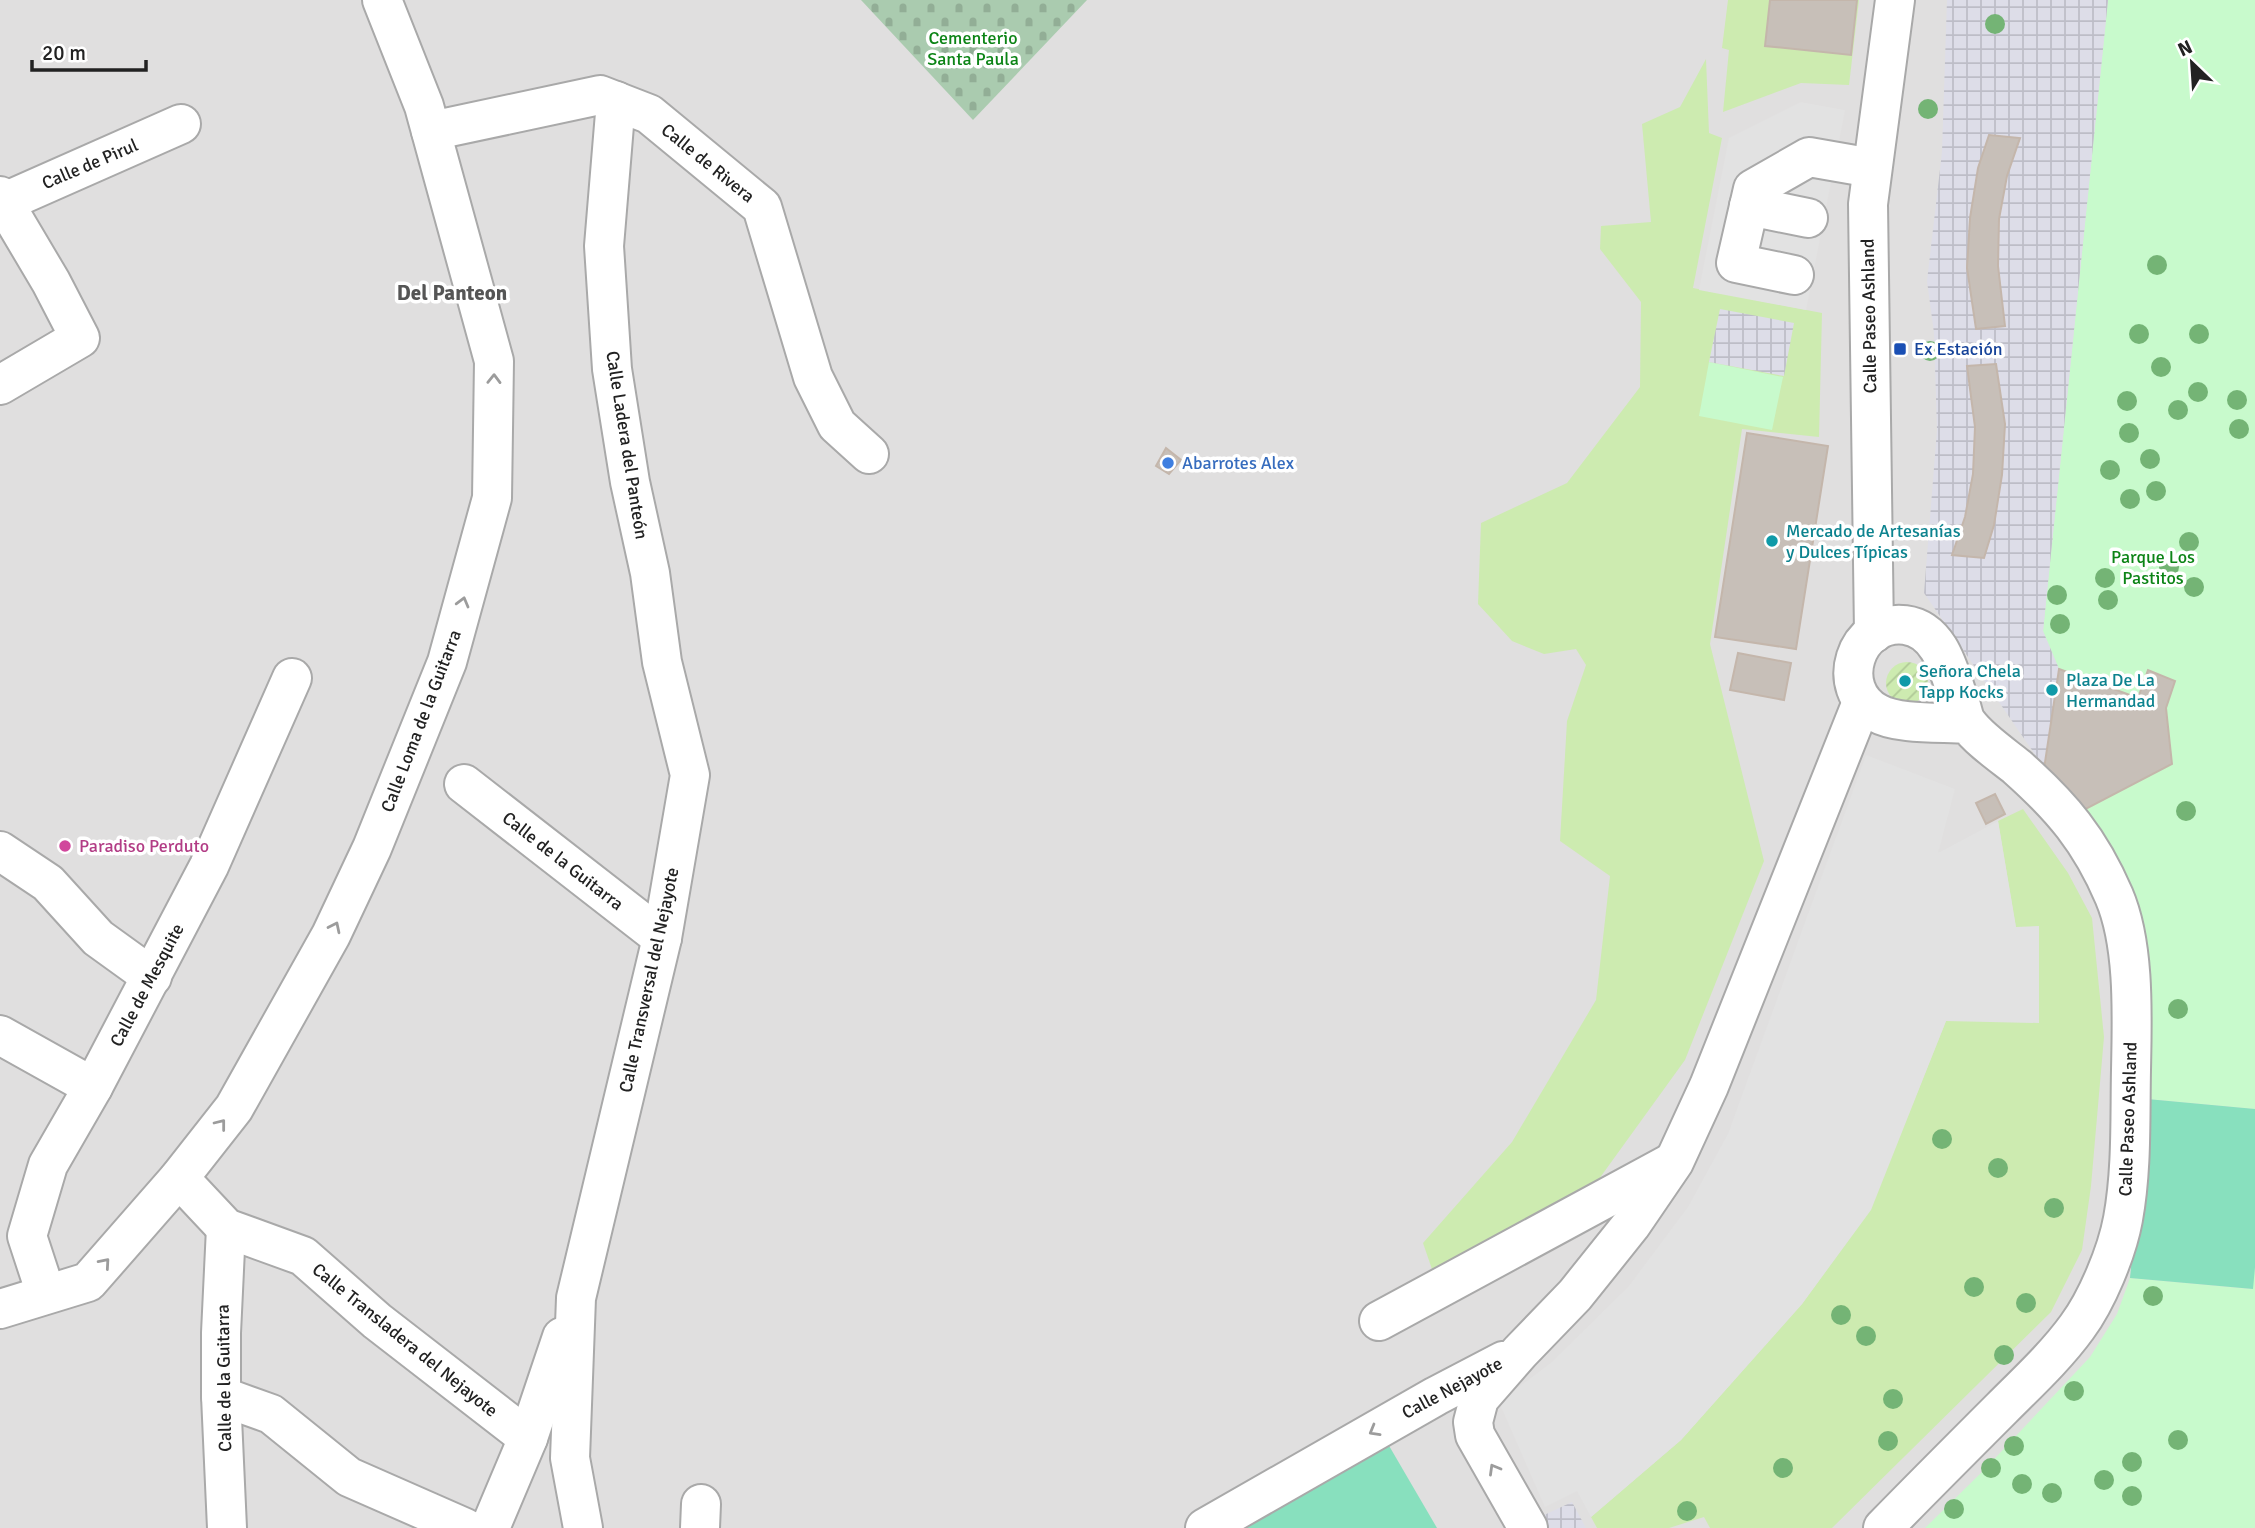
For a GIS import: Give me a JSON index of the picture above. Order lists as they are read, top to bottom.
{
  "streets": {
    "street": [
      "Calle de Rivera",
      "Calle de Pirul",
      "Calle Paseo Ashland",
      "Calle Ladera del Panteón",
      "Calle Loma de la Guitarra",
      "Calle de la Guitarra",
      "Calle Transversal del Nejayote",
      "Calle de Mesquite",
      "Calle Transladera del Nejayote",
      "Calle Nejayote"
    ]
  },
  "crossings": [
    ["Calle de Rivera", "Calle Ladera del Panteón"],
    ["Calle de Rivera", "Calle Loma de la Guitarra"],
    ["Calle Ladera del Panteón", "Calle Transversal del Nejayote"],
    ["Calle Loma de la Guitarra", "Calle de Mesquite"],
    ["Calle Loma de la Guitarra", "Calle Transladera del Nejayote"],
    ["Calle de la Guitarra", "Calle Transversal del Nejayote"],
    ["Calle de la Guitarra", "Calle Transladera del Nejayote"],
    ["Calle Transversal del Nejayote", "Calle Transladera del Nejayote"]
  ],
  "one_way": ["Calle Loma de la Guitarra"],
  "districts": ["Del Panteon"],
  "parks": ["Cementerio Santa Paula", "Parque Los Pastitos"],
  "places": {
    "transit": ["Ex Estación"],
    "other": [
      "Abarrotes Alex",
      "Mercado de Artesanías y Dulces Típicas",
      "Señora Chela Tapp Kocks",
      "Plaza De La Hermandad",
      "Paradiso Perduto"
    ]
  },
  "scale_bar": "20 m",
  "north": "top left"
}
